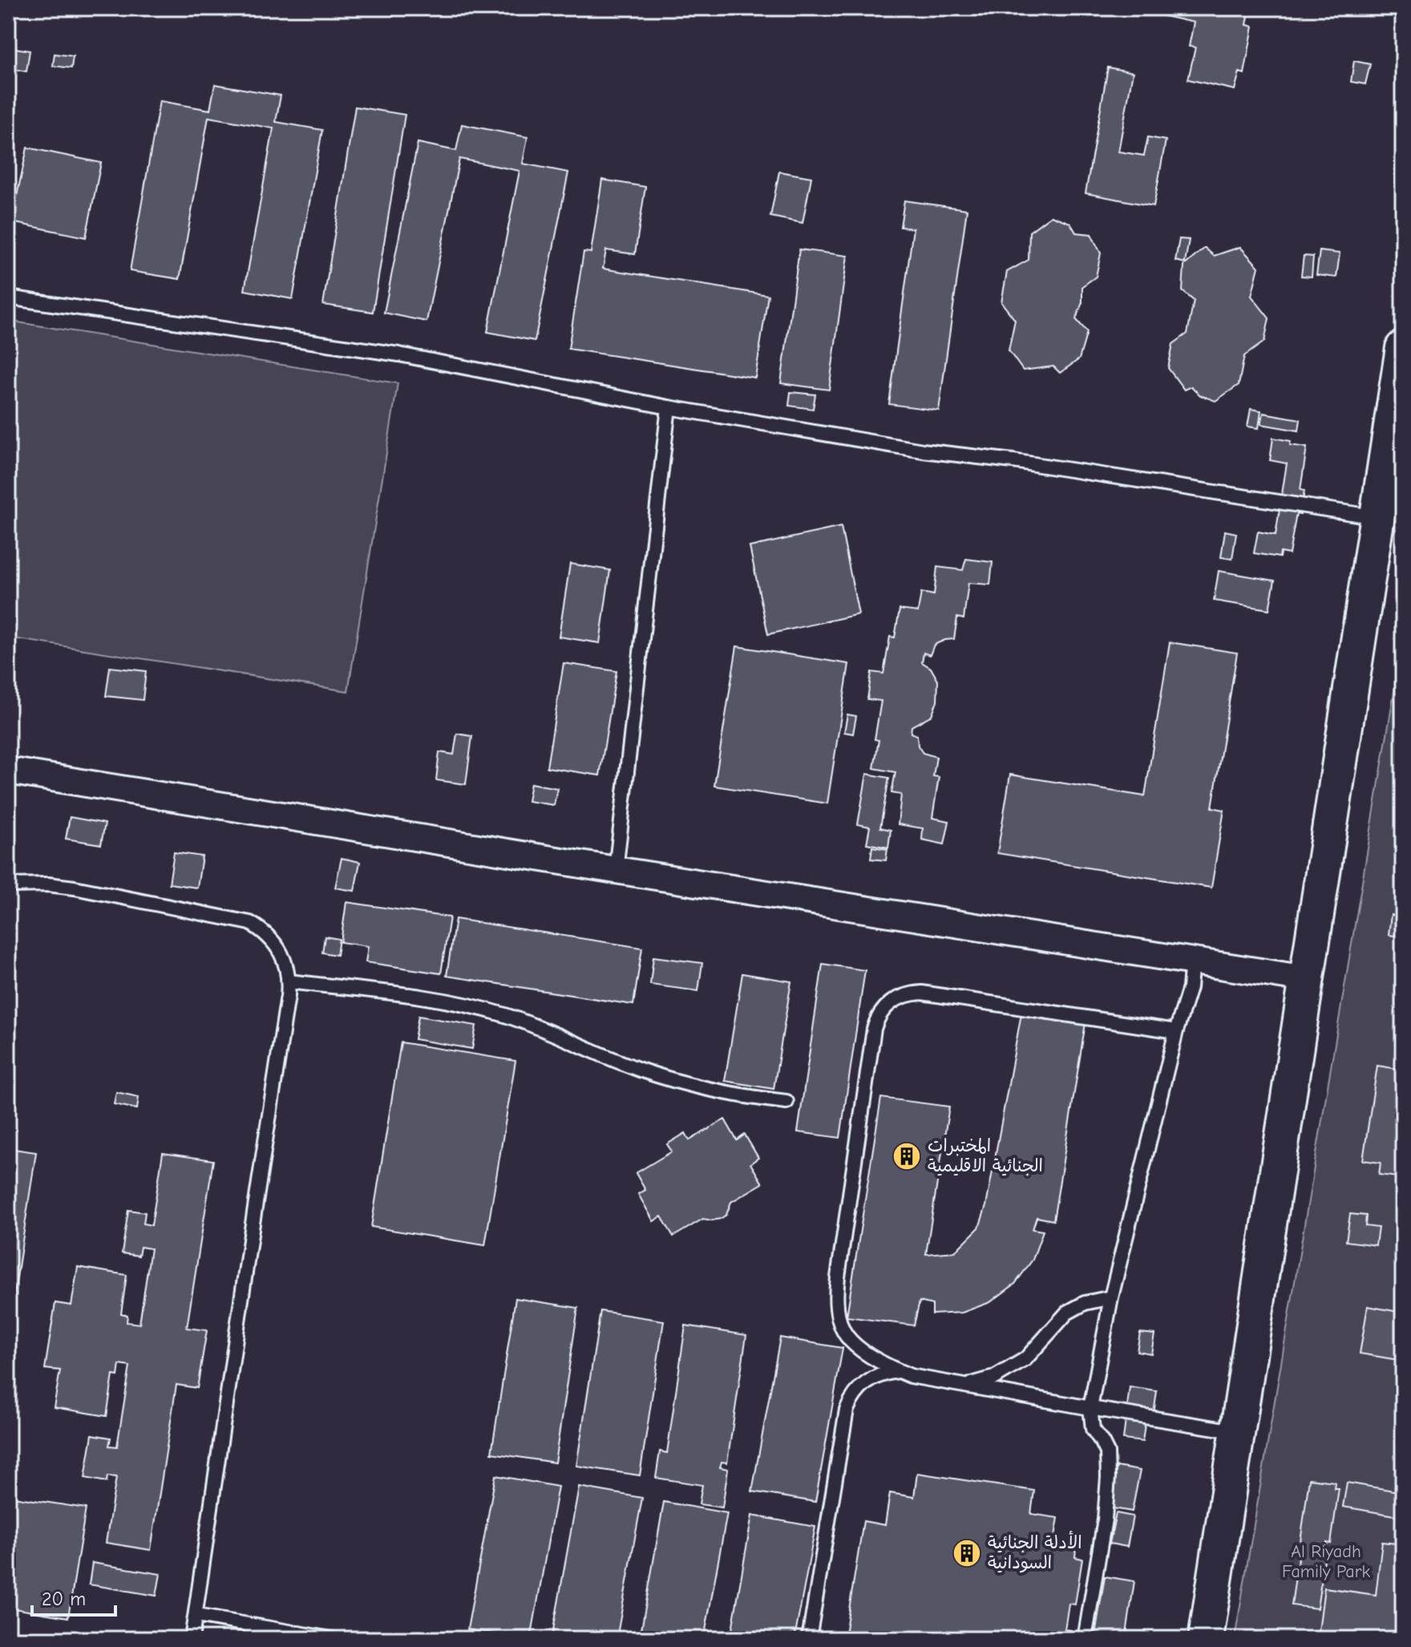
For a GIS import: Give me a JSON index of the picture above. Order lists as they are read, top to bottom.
{
  "parks": ["Al Riyadh Family Park"],
  "places": {
    "building": ["المختبرات الجنائية الاقليمية", "الأدلة الجنائية السودانية"]
  },
  "scale_bar": "20 m"
}
